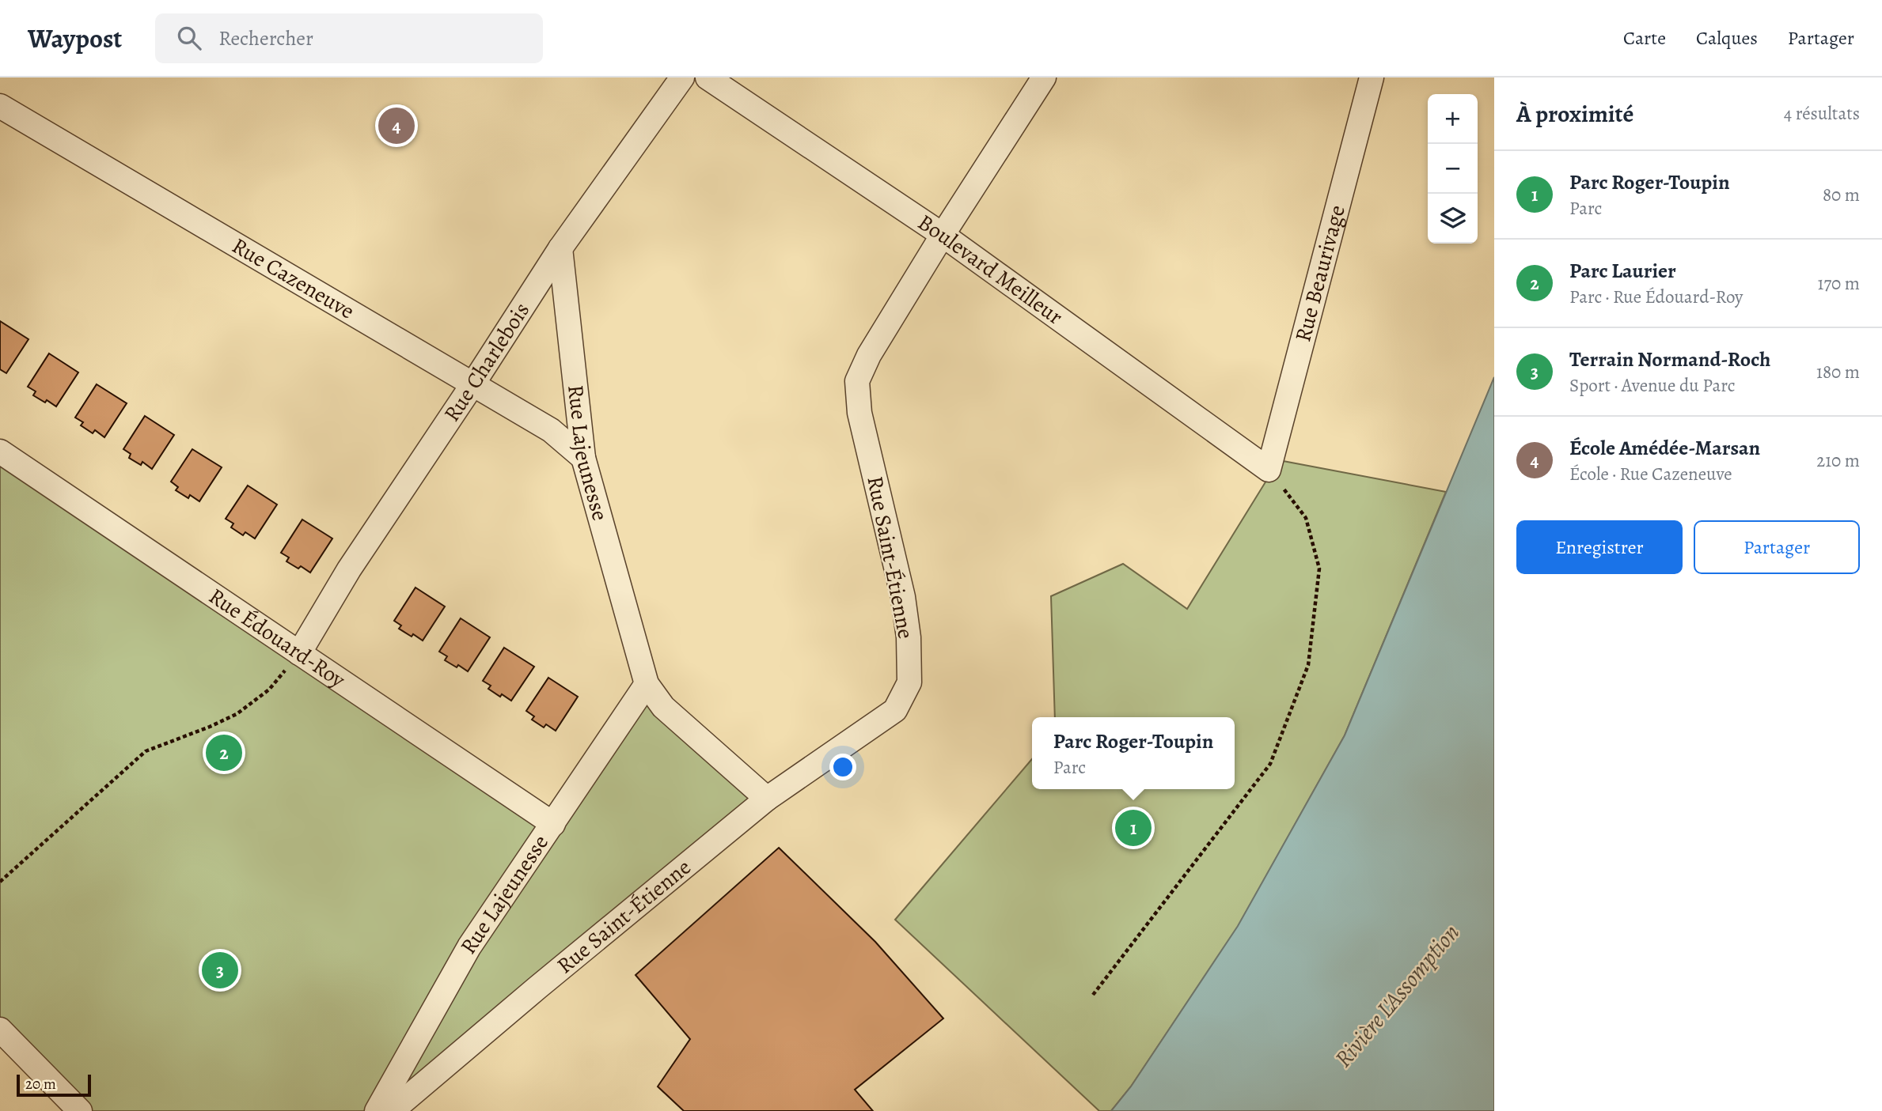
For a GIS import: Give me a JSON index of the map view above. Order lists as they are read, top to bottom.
{
  "streets": {
    "street": [
      "Boulevard Meilleur",
      "Rue Beaurivage",
      "Rue Cazeneuve",
      "Rue Charlebois",
      "Rue Lajeunesse",
      "Rue Saint-Étienne",
      "Rue Édouard-Roy"
    ]
  },
  "crossings": [
    ["Boulevard Meilleur", "Rue Beaurivage"],
    ["Boulevard Meilleur", "Rue Saint-Étienne"],
    ["Rue Cazeneuve", "Rue Charlebois"],
    ["Rue Cazeneuve", "Rue Lajeunesse"],
    ["Rue Charlebois", "Rue Lajeunesse"],
    ["Rue Charlebois", "Rue Édouard-Roy"],
    ["Rue Lajeunesse", "Rue Saint-Étienne"],
    ["Rue Lajeunesse", "Rue Édouard-Roy"]
  ],
  "water": ["Rivière L'Assomption"],
  "scale_bar": "20 m",
  "page": {
    "header": "Waypost",
    "search": "Rechercher",
    "nav": ["Carte", "Calques", "Partager"],
    "heading": ["À proximité", "4 résultats"],
    "map_buttons": ["+", "−"],
    "pins": [
      "4",
      "2",
      "1",
      "3"
    ],
    "list": [
      {
        "mark": "1",
        "name": "Parc Roger-Toupin",
        "note": "Parc",
        "value": "80 m"
      },
      {
        "mark": "2",
        "name": "Parc Laurier",
        "note": "Parc · Rue Édouard-Roy",
        "value": "170 m"
      },
      {
        "mark": "3",
        "name": "Terrain Normand-Roch",
        "note": "Sport · Avenue du Parc",
        "value": "180 m"
      },
      {
        "mark": "4",
        "name": "École Amédée-Marsan",
        "note": "École · Rue Cazeneuve",
        "value": "210 m"
      }
    ],
    "buttons": ["Enregistrer", "Partager"],
    "popup": ["Parc Roger-Toupin", "Parc"],
    "scale": "20 m"
  }
}
